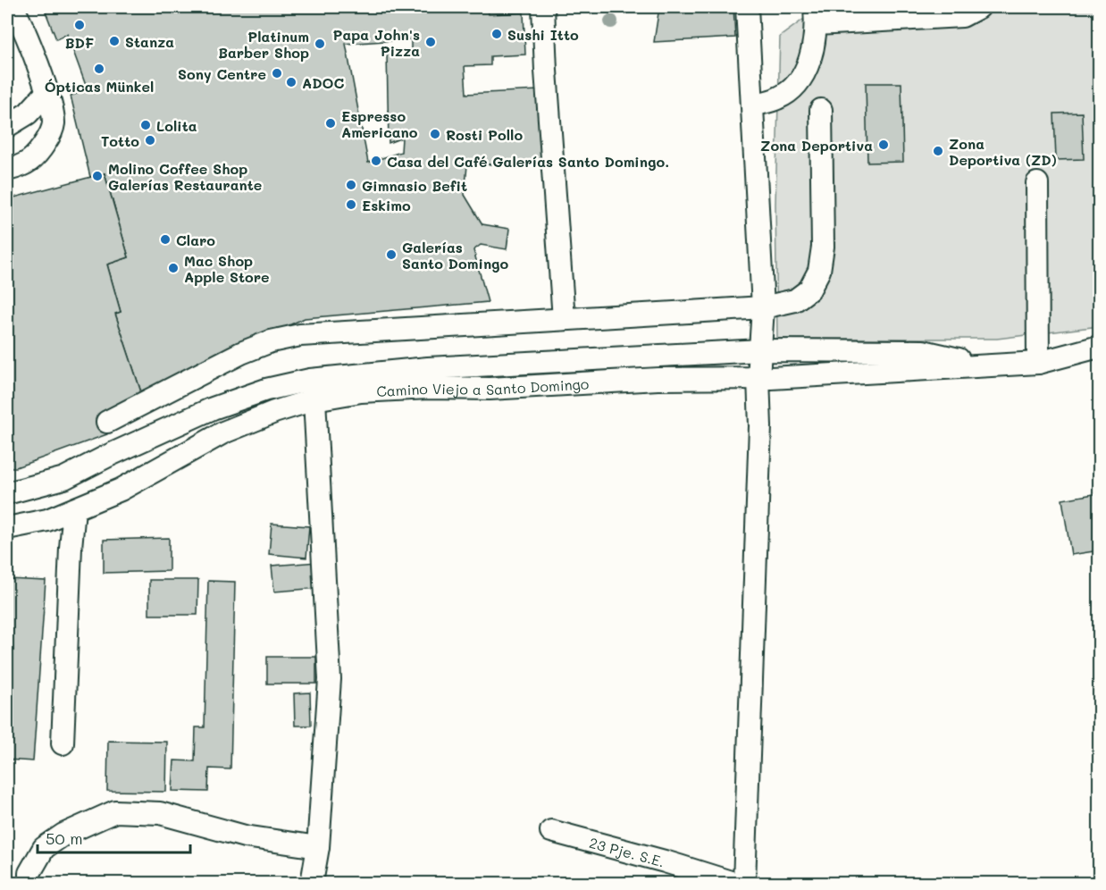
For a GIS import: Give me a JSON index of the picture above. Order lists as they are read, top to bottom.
{
  "streets": {
    "street": ["Camino Viejo a Santo Domingo", "23 Pje. S.E."]
  },
  "places": [
    "BDF",
    "Sushi Itto",
    "Stanza",
    "Papa John's Pizza",
    "Platinum Barber Shop",
    "Ópticas Münkel",
    "Sony Centre",
    "ADOC",
    "Espresso Americano",
    "Lolita",
    "Rosti Pollo",
    "Totto",
    "Zona Deportiva",
    "Zona Deportiva (ZD)",
    "Casa del Café Galerías Santo Domingo.",
    "Molino Coffee Shop Galerías Restaurante",
    "Gimnasio Befit",
    "Eskimo",
    "Claro",
    "Galerías Santo Domingo",
    "Mac Shop Apple Store"
  ],
  "scale_bar": "50 m"
}
